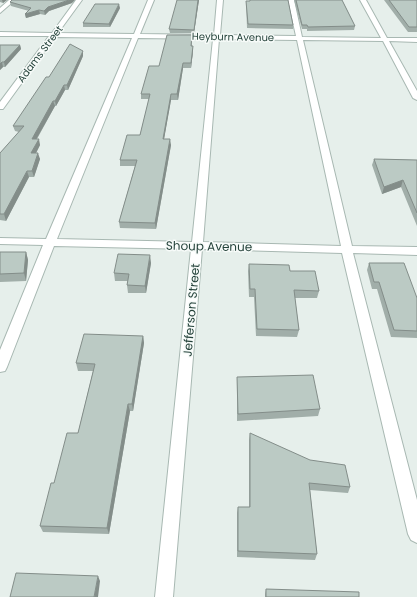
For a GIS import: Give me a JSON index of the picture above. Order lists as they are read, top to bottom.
{
  "streets": {
    "street": [
      "Heyburn Avenue",
      "Adams Street",
      "Shoup Avenue",
      "Jefferson Street"
    ]
  },
  "crossings": [
    ["Heyburn Avenue", "Adams Street"],
    ["Heyburn Avenue", "Jefferson Street"],
    ["Shoup Avenue", "Jefferson Street"]
  ]
}
